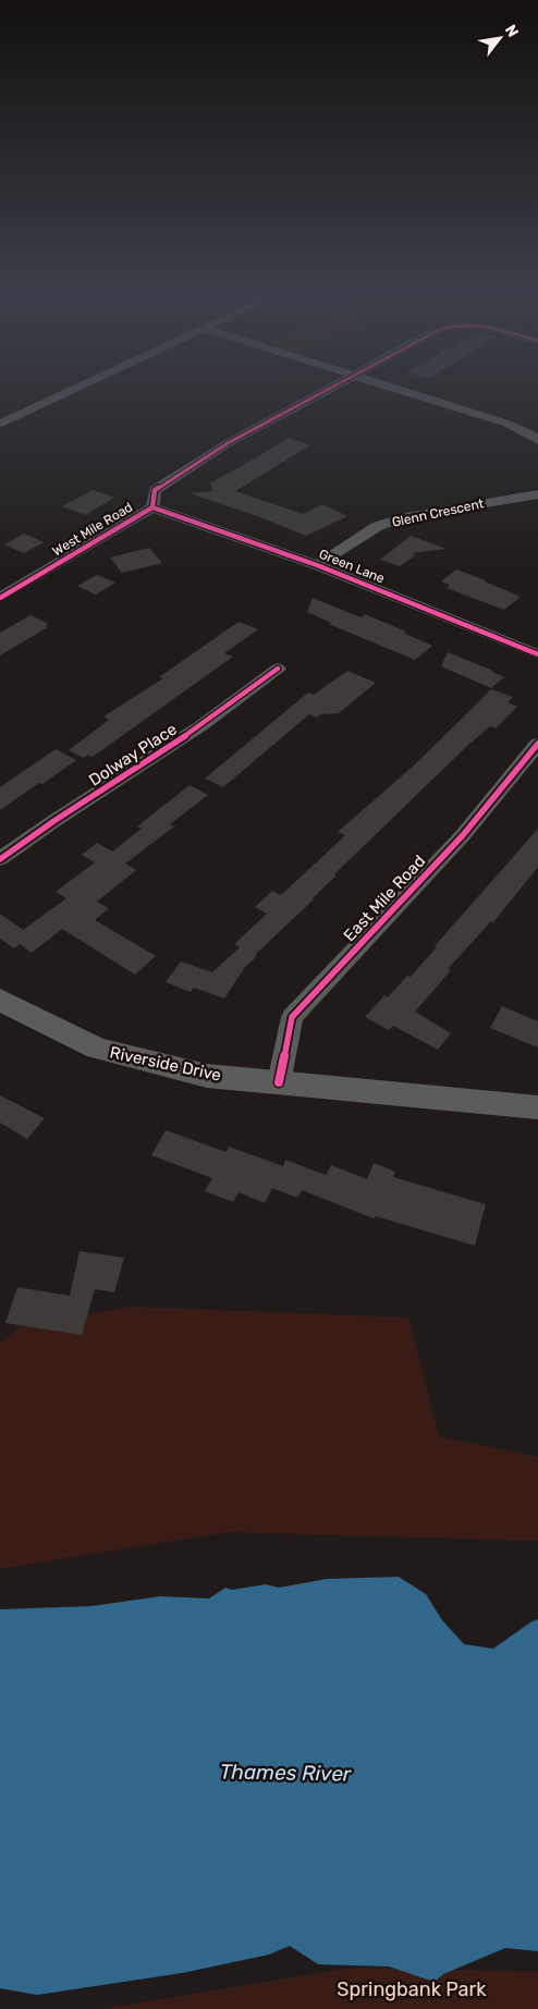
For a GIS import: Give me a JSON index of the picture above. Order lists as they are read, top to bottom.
{
  "streets": {
    "main road": ["Riverside Drive"],
    "street": [
      "Glenn Crescent",
      "West Mile Road",
      "Green Lane",
      "Dolway Place",
      "East Mile Road"
    ]
  },
  "crossings": [
    ["Glenn Crescent", "Green Lane"],
    ["West Mile Road", "Green Lane"],
    ["East Mile Road", "Riverside Drive"]
  ],
  "water": ["Thames River"],
  "parks": ["Springbank Park"],
  "north": "top right"
}
